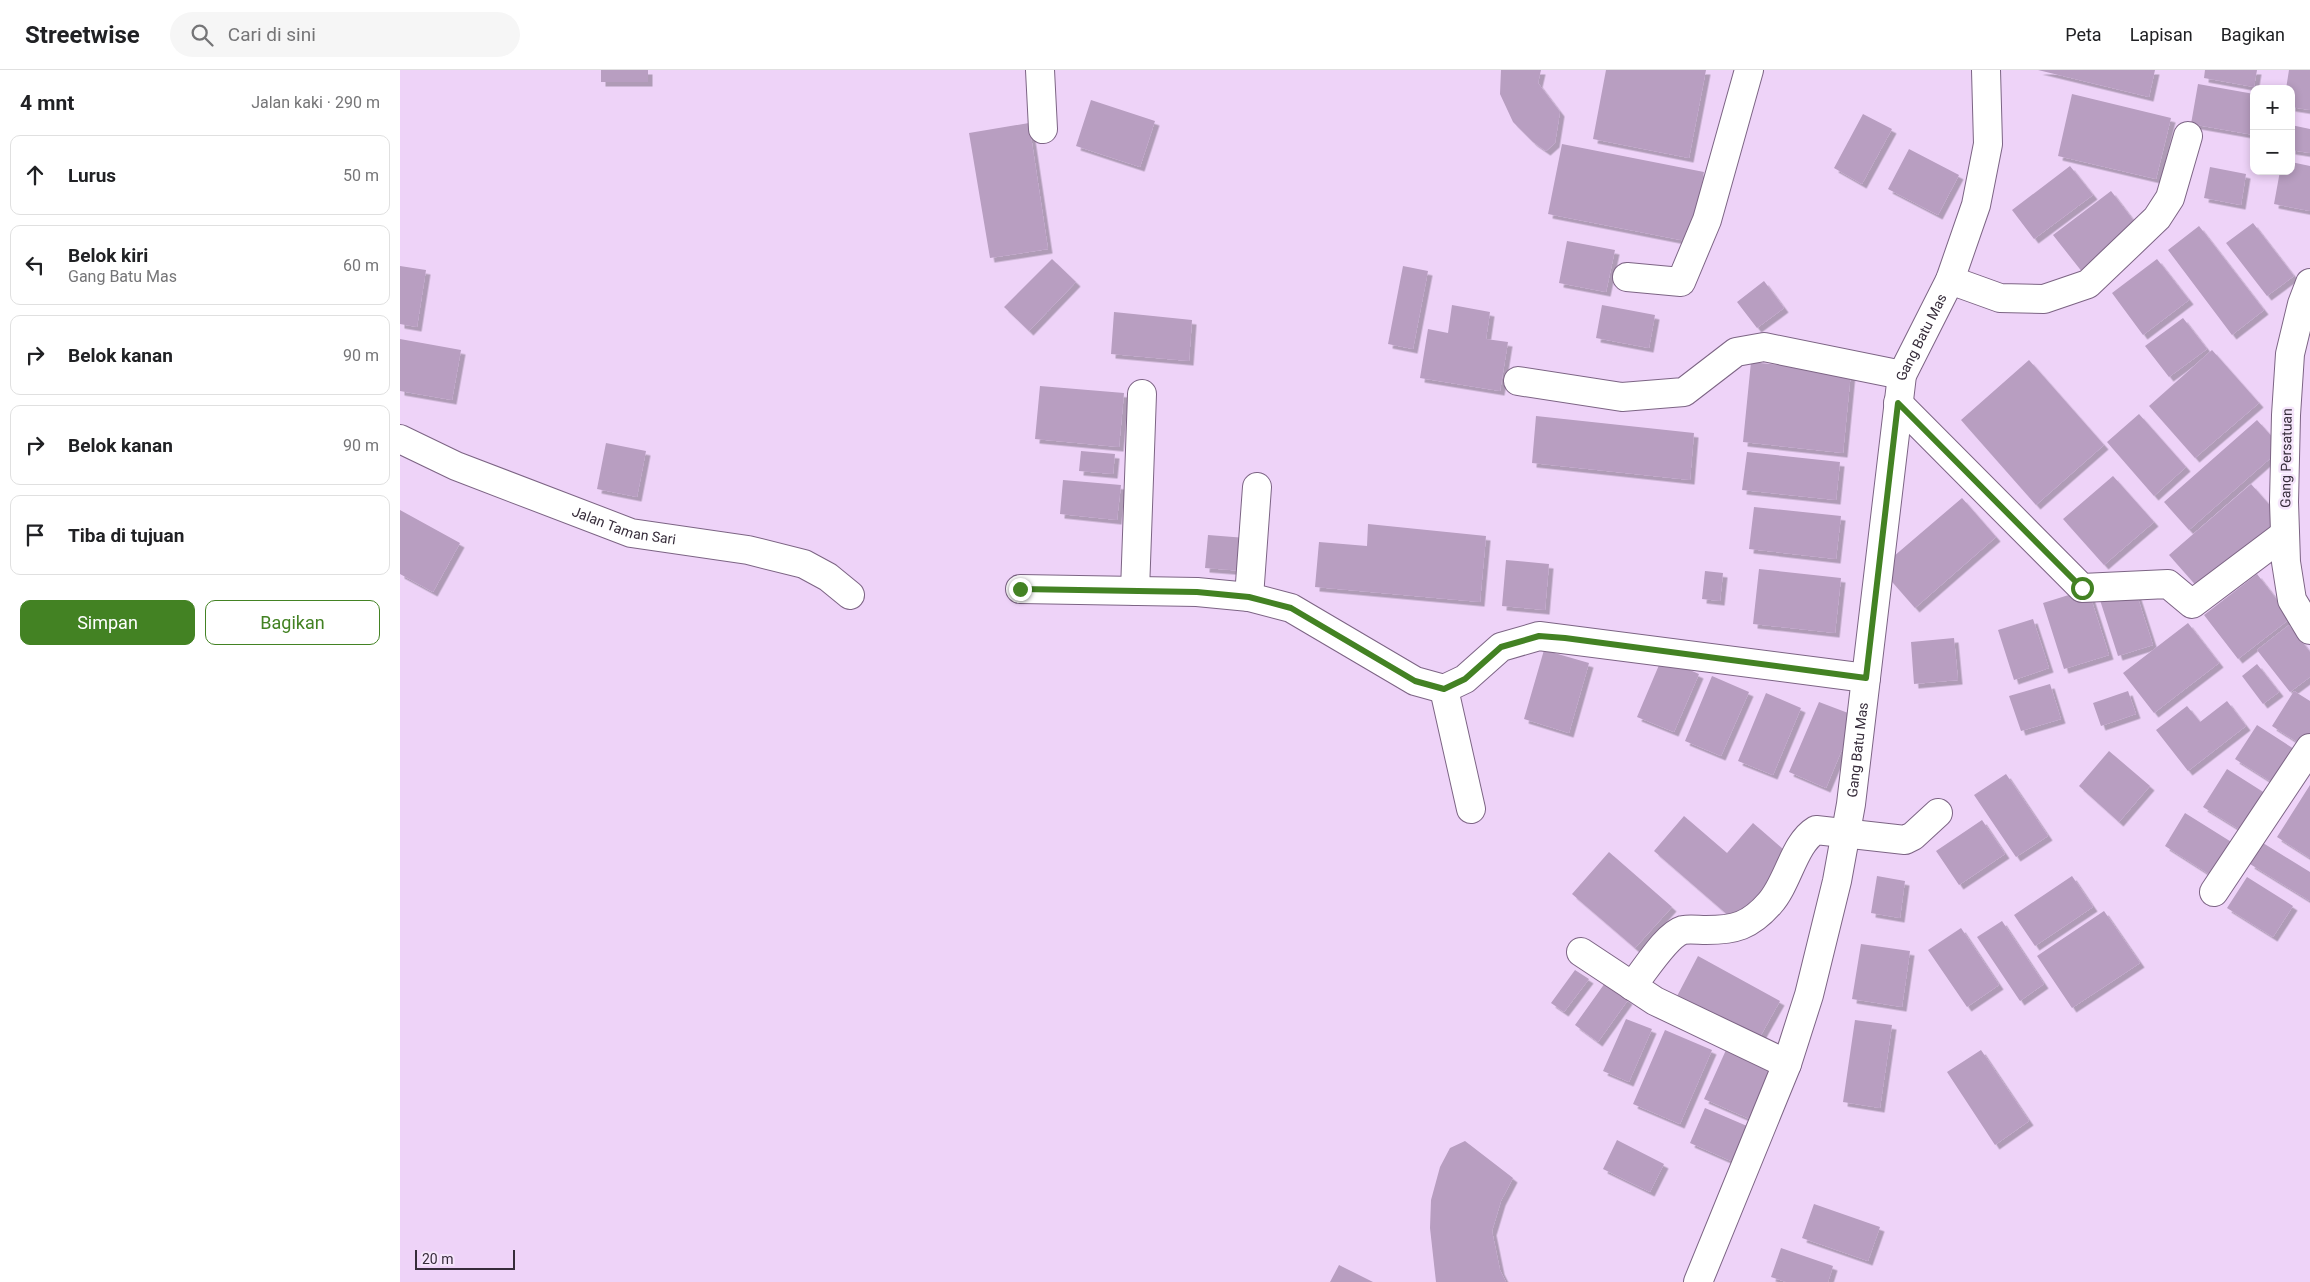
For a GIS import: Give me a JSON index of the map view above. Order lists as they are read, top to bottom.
{
  "streets": {
    "street": ["Gang Batu Mas", "Gang Persatuan", "Jalan Taman Sari"]
  },
  "scale_bar": "20 m",
  "page": {
    "header": "Streetwise",
    "search": "Cari di sini",
    "nav": ["Peta", "Lapisan", "Bagikan"],
    "heading": ["4 mnt", "Jalan kaki · 290 m"],
    "map_buttons": ["+", "−"],
    "list": [
      ["Lurus", "50 m"],
      ["Belok kiri", "Gang Batu Mas", "60 m"],
      ["Belok kanan", "90 m"],
      ["Belok kanan", "90 m"],
      "Tiba di tujuan"
    ],
    "buttons": ["Simpan", "Bagikan"],
    "scale": "20 m"
  }
}
